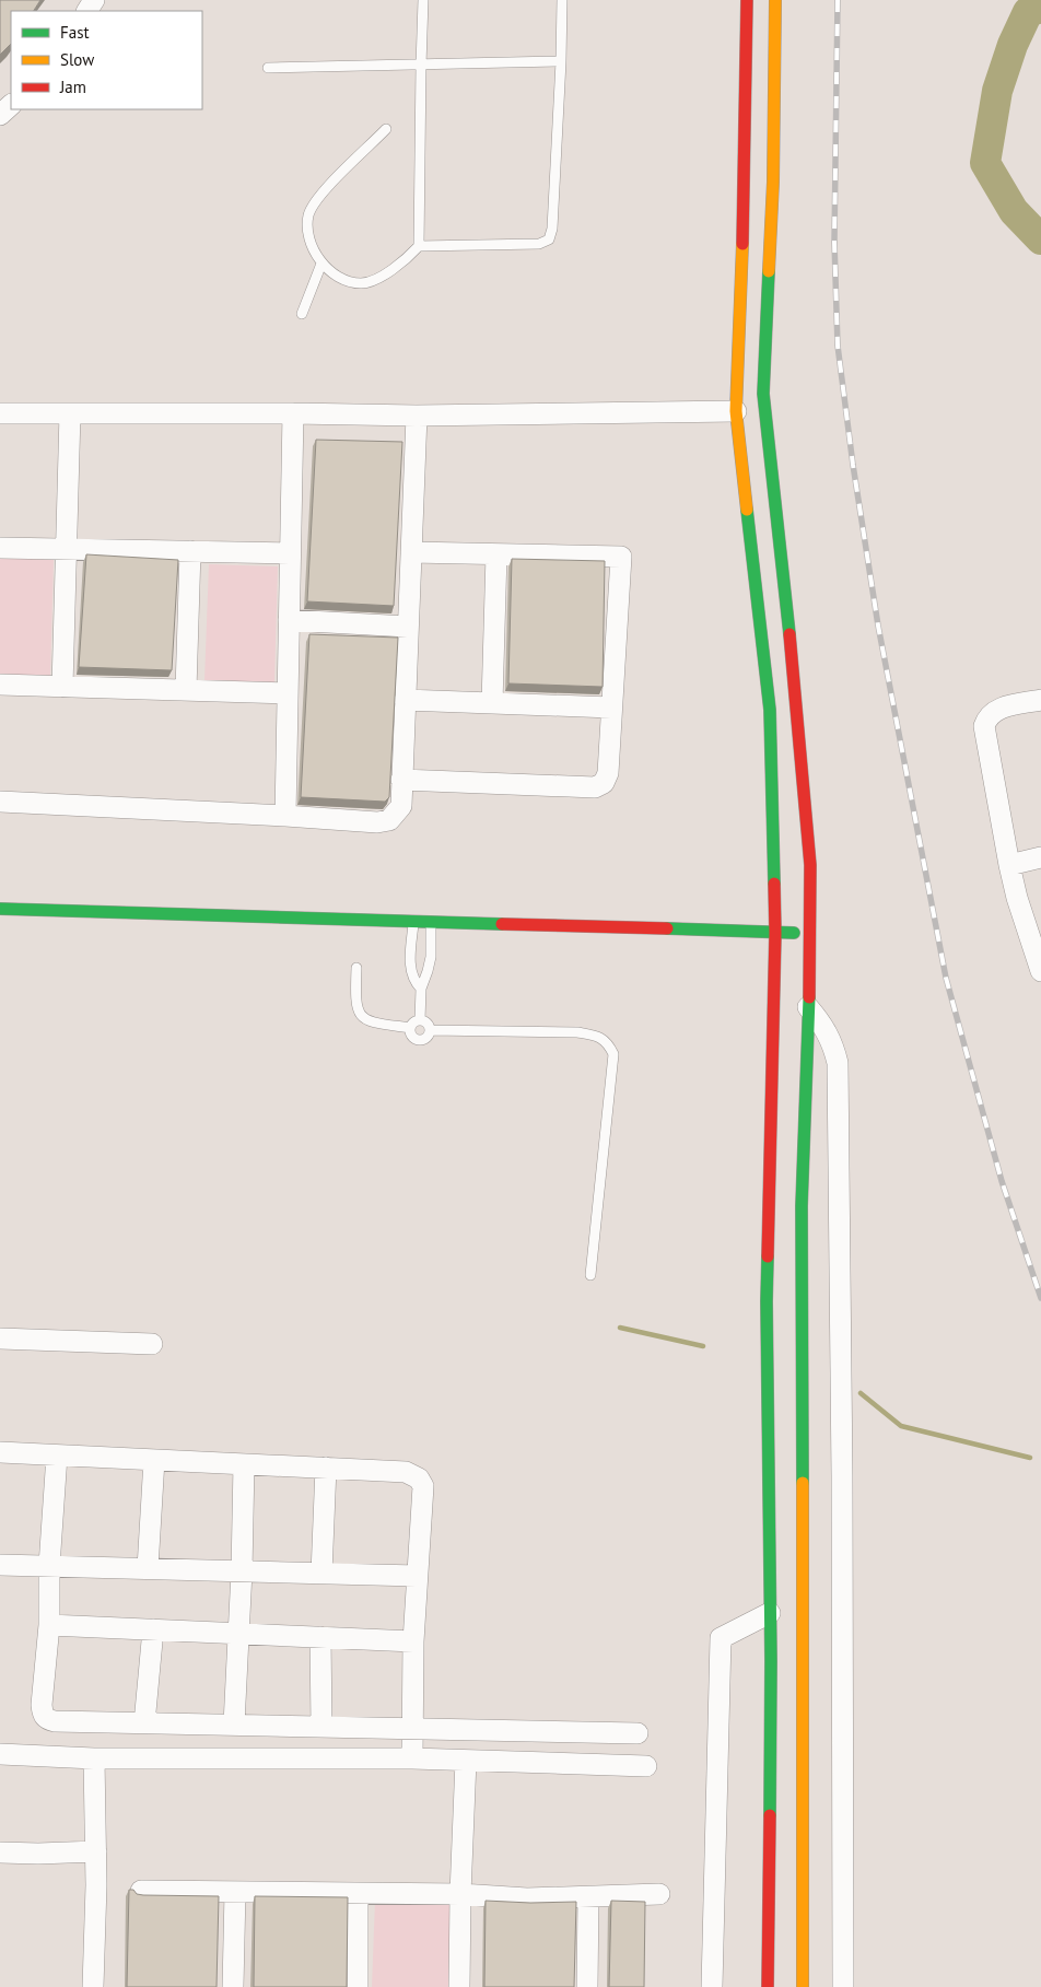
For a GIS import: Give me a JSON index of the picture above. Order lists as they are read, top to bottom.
{
  "legend": ["Fast", "Slow", "Jam"]
}
